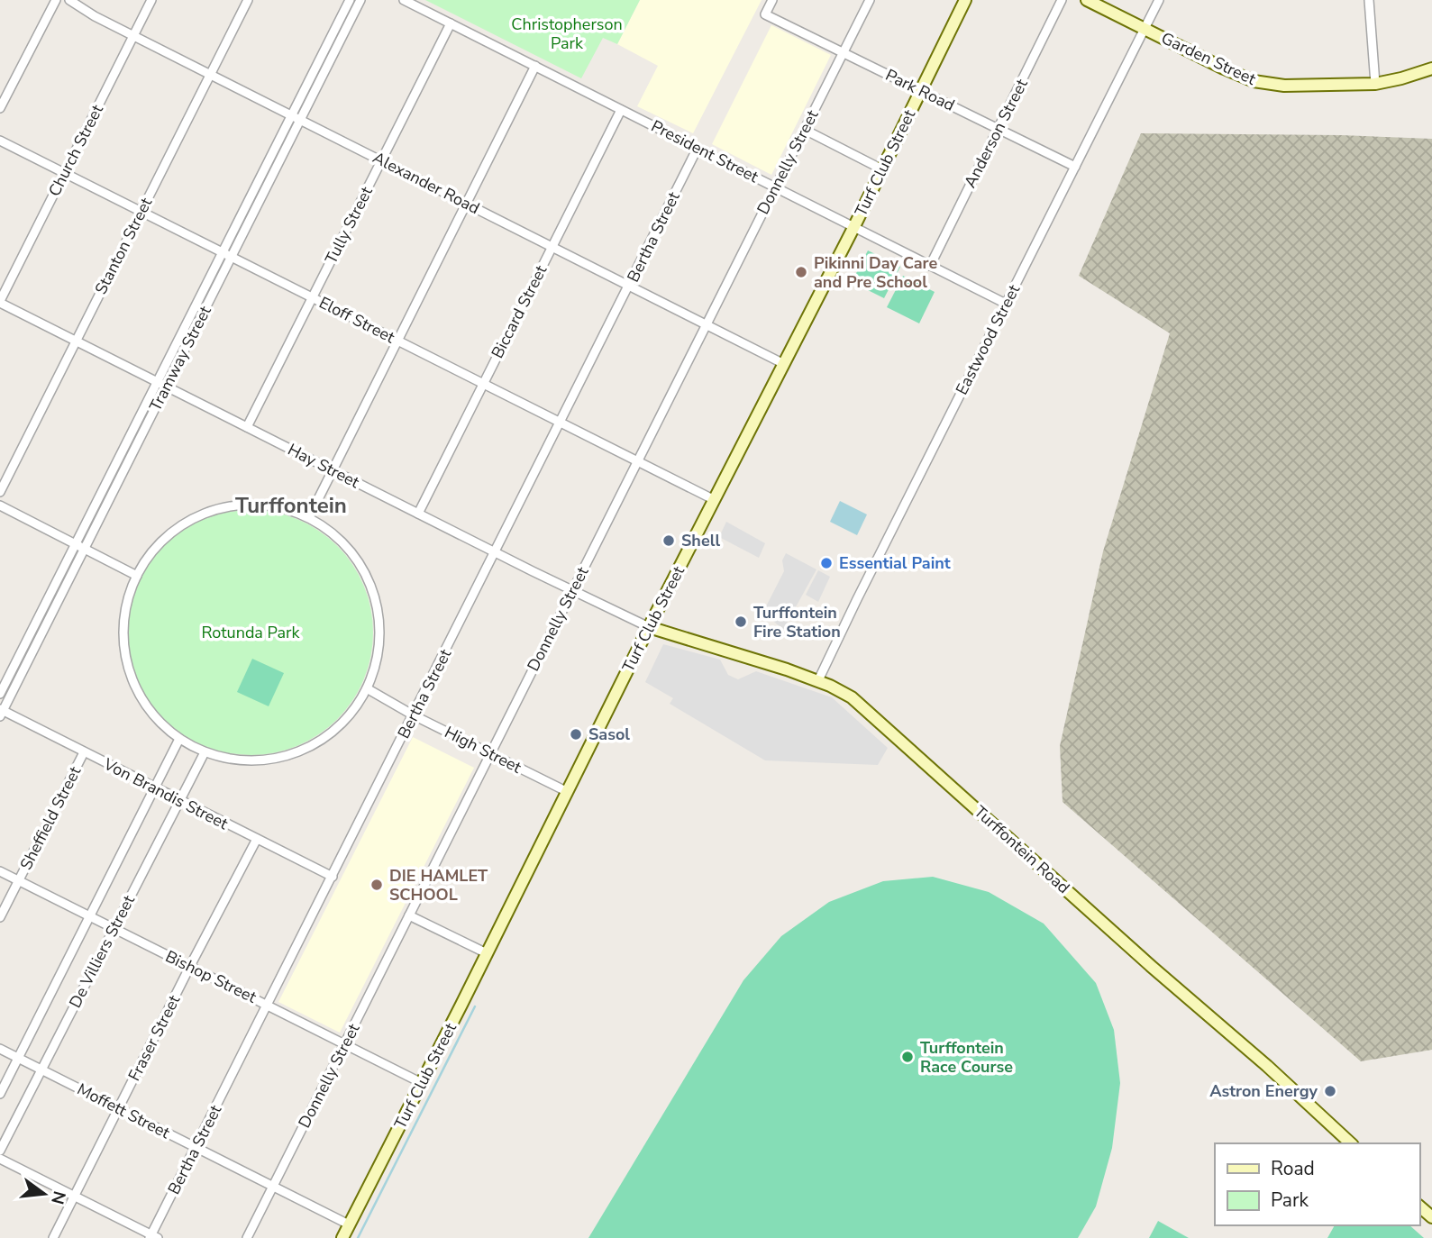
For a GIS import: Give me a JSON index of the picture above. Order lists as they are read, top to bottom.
{
  "streets": {
    "main road": ["Garden Street", "Turf Club Street", "Turffontein Road"],
    "street": [
      "Park Road",
      "Anderson Street",
      "Church Street",
      "President Street",
      "Donnelly Street",
      "Alexander Road",
      "Tully Street",
      "Bertha Street",
      "Stanton Street",
      "Biccard Street",
      "Eloff Street",
      "Eastwood Street",
      "Tramway Street",
      "Hay Street",
      "High Street",
      "Von Brandis Street",
      "Sheffield Street",
      "De Villiers Street",
      "Bishop Street",
      "Fraser Street",
      "Moffett Street"
    ]
  },
  "crossings": [
    ["Garden Street", "Eastwood Street"],
    ["Park Road", "Anderson Street"],
    ["Park Road", "Donnelly Street"],
    ["Park Road", "Turf Club Street"],
    ["Park Road", "Eastwood Street"],
    ["Anderson Street", "President Street"],
    ["Church Street", "Alexander Road"],
    ["Church Street", "Eloff Street"],
    ["Church Street", "Hay Street"],
    ["President Street", "Donnelly Street"],
    ["President Street", "Turf Club Street"],
    ["President Street", "Tully Street"],
    ["President Street", "Bertha Street"],
    ["President Street", "Biccard Street"],
    ["President Street", "Eastwood Street"],
    ["Donnelly Street", "Alexander Road"],
    ["Donnelly Street", "Eloff Street"],
    ["Donnelly Street", "Hay Street"],
    ["Donnelly Street", "High Street"],
    ["Donnelly Street", "Bishop Street"],
    ["Donnelly Street", "Moffett Street"],
    ["Turf Club Street", "Alexander Road"],
    ["Turf Club Street", "Eloff Street"],
    ["Turf Club Street", "Hay Street"],
    ["Turf Club Street", "High Street"],
    ["Turf Club Street", "Turffontein Road"],
    ["Turf Club Street", "Bishop Street"],
    ["Turf Club Street", "Moffett Street"],
    ["Alexander Road", "Tully Street"],
    ["Alexander Road", "Bertha Street"],
    ["Alexander Road", "Stanton Street"],
    ["Alexander Road", "Biccard Street"],
    ["Alexander Road", "Tramway Street"],
    ["Tully Street", "Eloff Street"],
    ["Tully Street", "Hay Street"],
    ["Bertha Street", "Eloff Street"],
    ["Bertha Street", "Hay Street"],
    ["Bertha Street", "High Street"],
    ["Bertha Street", "Von Brandis Street"],
    ["Bertha Street", "Bishop Street"],
    ["Bertha Street", "Moffett Street"],
    ["Stanton Street", "Eloff Street"],
    ["Stanton Street", "Hay Street"],
    ["Biccard Street", "Eloff Street"],
    ["Biccard Street", "Hay Street"],
    ["Eloff Street", "Tramway Street"],
    ["Eastwood Street", "Turffontein Road"],
    ["Tramway Street", "Hay Street"],
    ["Tramway Street", "Von Brandis Street"],
    ["Hay Street", "Turffontein Road"],
    ["Von Brandis Street", "Sheffield Street"],
    ["Von Brandis Street", "De Villiers Street"],
    ["Von Brandis Street", "Fraser Street"],
    ["Sheffield Street", "Bishop Street"],
    ["De Villiers Street", "Bishop Street"],
    ["De Villiers Street", "Moffett Street"],
    ["Bishop Street", "Fraser Street"],
    ["Fraser Street", "Moffett Street"]
  ],
  "districts": ["Turffontein"],
  "parks": ["Christopherson Park", "Rotunda Park"],
  "places": [
    "Pikinni Day Care and Pre School",
    "Shell",
    "Essential Paint",
    "Turffontein Fire Station",
    "Sasol",
    "DIE HAMLET SCHOOL",
    "Turffontein Race Course",
    "Astron Energy"
  ],
  "legend": ["Road", "Park"],
  "north": "right"
}
